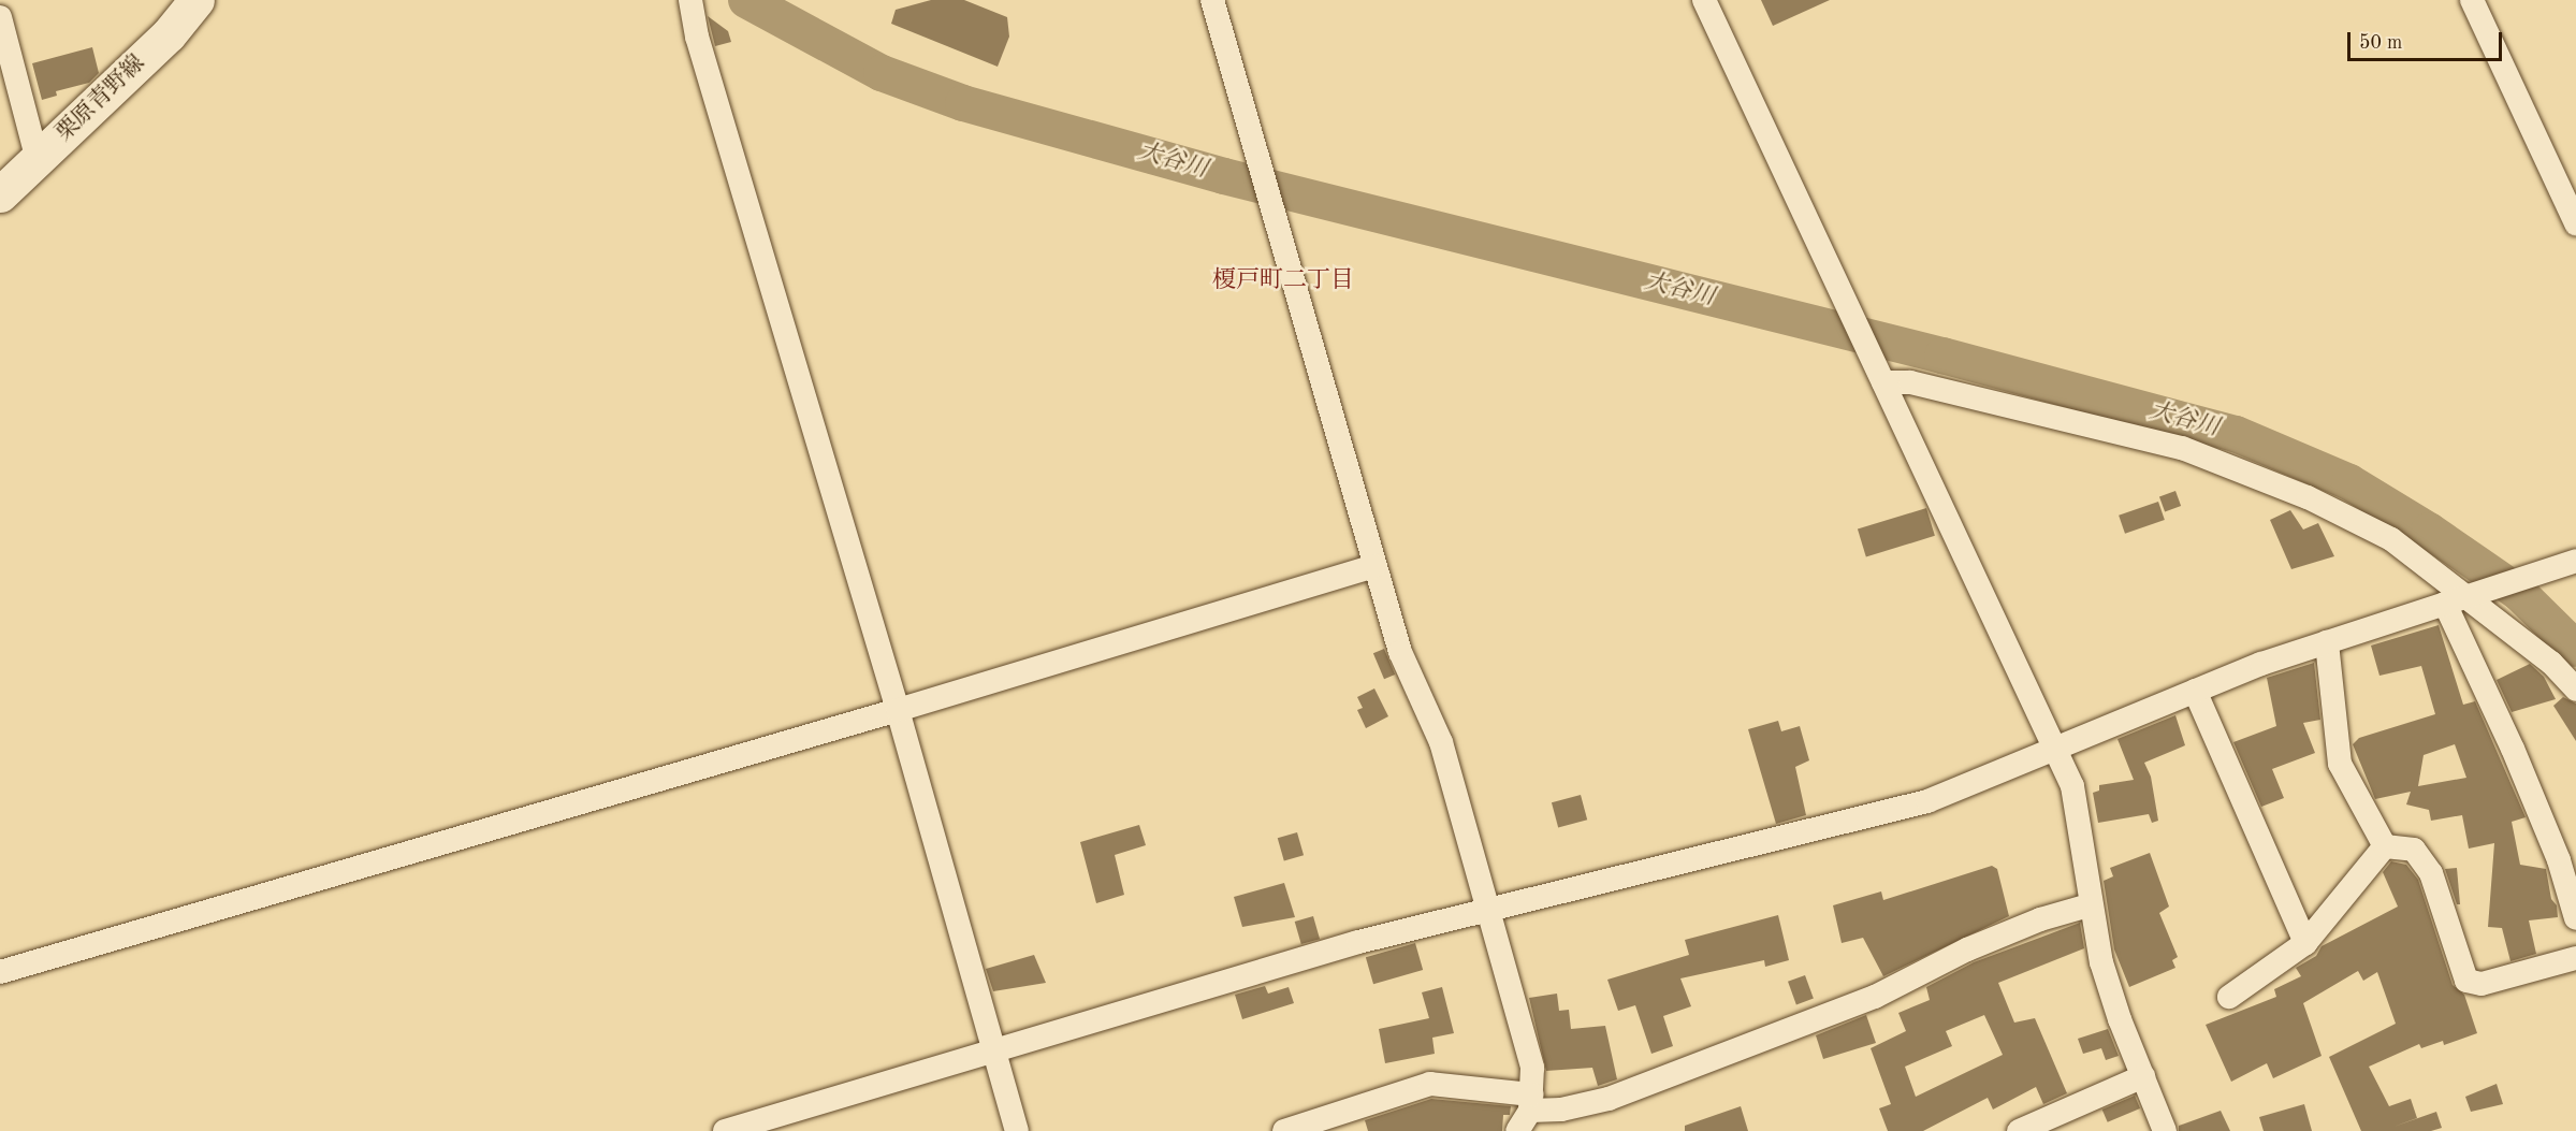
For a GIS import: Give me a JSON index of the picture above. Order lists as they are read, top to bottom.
{
  "streets": {
    "main road": ["栗原青野線"]
  },
  "districts": ["榎戸町二丁目"],
  "water": ["大谷川"],
  "scale_bar": "50 m"
}
